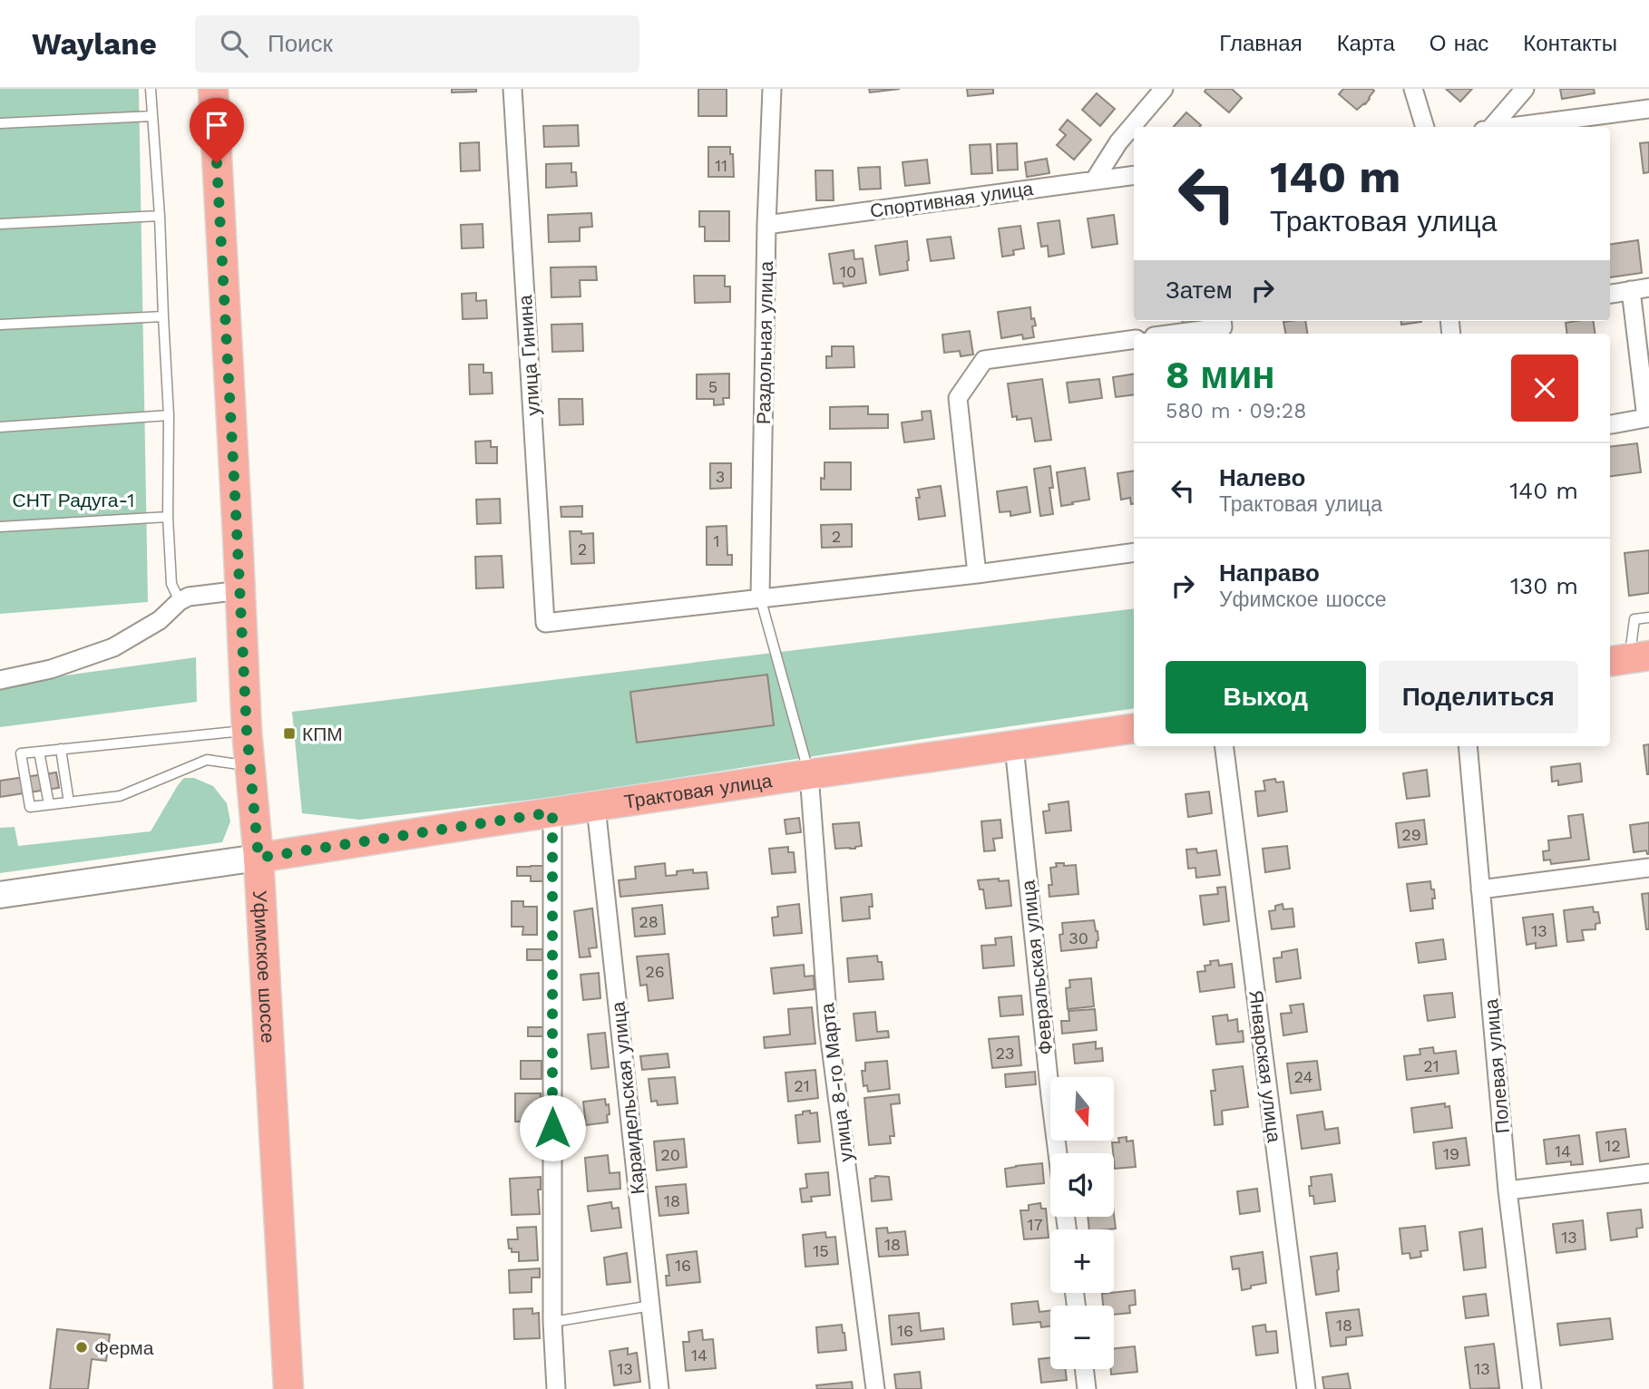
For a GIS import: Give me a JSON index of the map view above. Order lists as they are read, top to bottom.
{
  "streets": {
    "main road": ["Трактовая улица", "Уфимское шоссе"],
    "street": [
      "Спортивная улица",
      "Раздольная улица",
      "улица Гинина",
      "Февральская улица",
      "Январская улица",
      "Полевая улица",
      "улица 8-го Марта",
      "Караидельская улица"
    ]
  },
  "crossings": [
    ["Спортивная улица", "Раздольная улица"],
    ["Раздольная улица", "улица Гинина"],
    ["Трактовая улица", "Уфимское шоссе"],
    ["Трактовая улица", "Февральская улица"],
    ["Трактовая улица", "улица 8-го Марта"],
    ["Трактовая улица", "Караидельская улица"]
  ],
  "parks": ["СНТ Радуга-1"],
  "places": {
    "transit": ["КПМ"],
    "other": ["Ферма"]
  },
  "house_numbers": [
    "11",
    "10",
    "5",
    "3",
    "2",
    "1",
    "2",
    "29",
    "28",
    "13",
    "30",
    "26",
    "23",
    "21",
    "24",
    "21",
    "12",
    "14",
    "19",
    "20",
    "18",
    "17",
    "13",
    "18",
    "15",
    "16",
    "18",
    "16",
    "14",
    "13",
    "13"
  ],
  "north": "bottom",
  "page": {
    "header": "Waylane",
    "search": "Поиск",
    "nav": [
      "Главная",
      "Карта",
      "О нас",
      "Контакты"
    ],
    "turn": ["140 m", "Трактовая улица"],
    "then": "Затем",
    "heading": ["8 мин", "580 m · 09:28"],
    "list": [
      {
        "name": "Налево",
        "note": "Трактовая улица",
        "value": "140 m"
      },
      {
        "name": "Направо",
        "note": "Уфимское шоссе",
        "value": "130 m"
      }
    ],
    "buttons": ["Выход", "Поделиться"],
    "map_buttons": ["+", "−"]
  }
}
